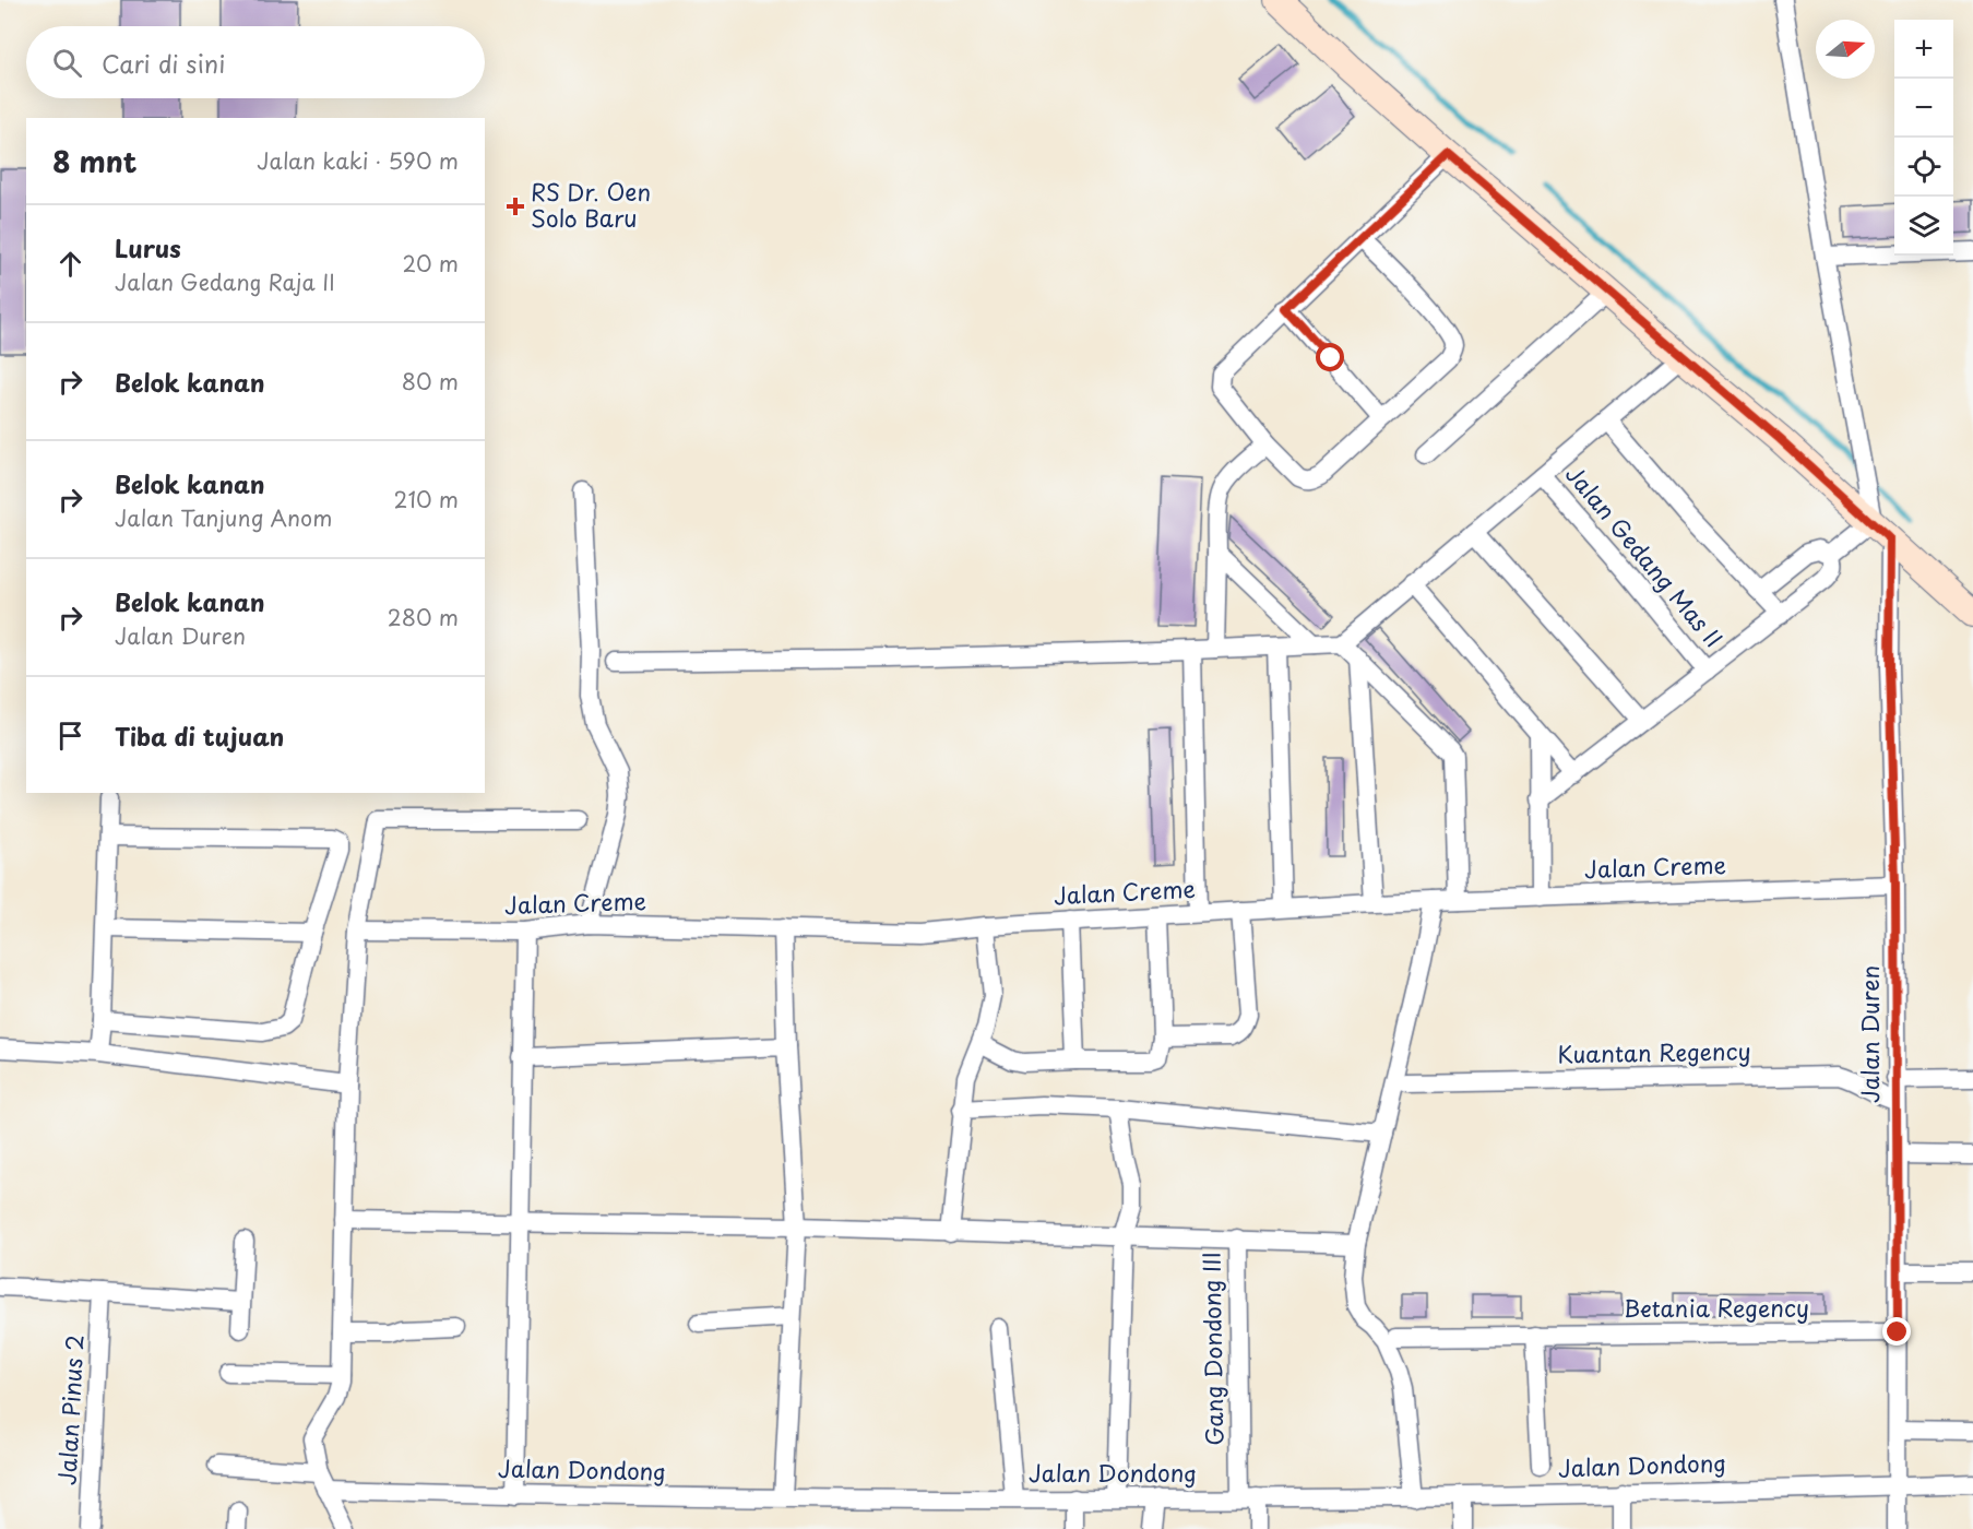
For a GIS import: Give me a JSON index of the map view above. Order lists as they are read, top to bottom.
{
  "streets": {
    "street": [
      "Jalan Gedang Mas II",
      "Jalan Creme",
      "Jalan Duren",
      "Kuantan Regency",
      "Betania Regency",
      "Gang Dondong III",
      "Jalan Pinus 2",
      "Jalan Dondong"
    ]
  },
  "crossings": [
    ["Jalan Creme", "Jalan Duren"],
    ["Jalan Duren", "Kuantan Regency"],
    ["Jalan Duren", "Betania Regency"],
    ["Jalan Duren", "Jalan Dondong"],
    ["Gang Dondong III", "Jalan Dondong"]
  ],
  "places": {
    "health": ["RS Dr. Oen Solo Baru"]
  },
  "north": "right",
  "page": {
    "map_buttons": ["+", "−"],
    "search": "Cari di sini",
    "heading": ["8 mnt", "Jalan kaki · 590 m"],
    "list": [
      ["Lurus", "Jalan Gedang Raja II", "20 m"],
      ["Belok kanan", "80 m"],
      ["Belok kanan", "Jalan Tanjung Anom", "210 m"],
      ["Belok kanan", "Jalan Duren", "280 m"],
      "Tiba di tujuan"
    ]
  }
}
